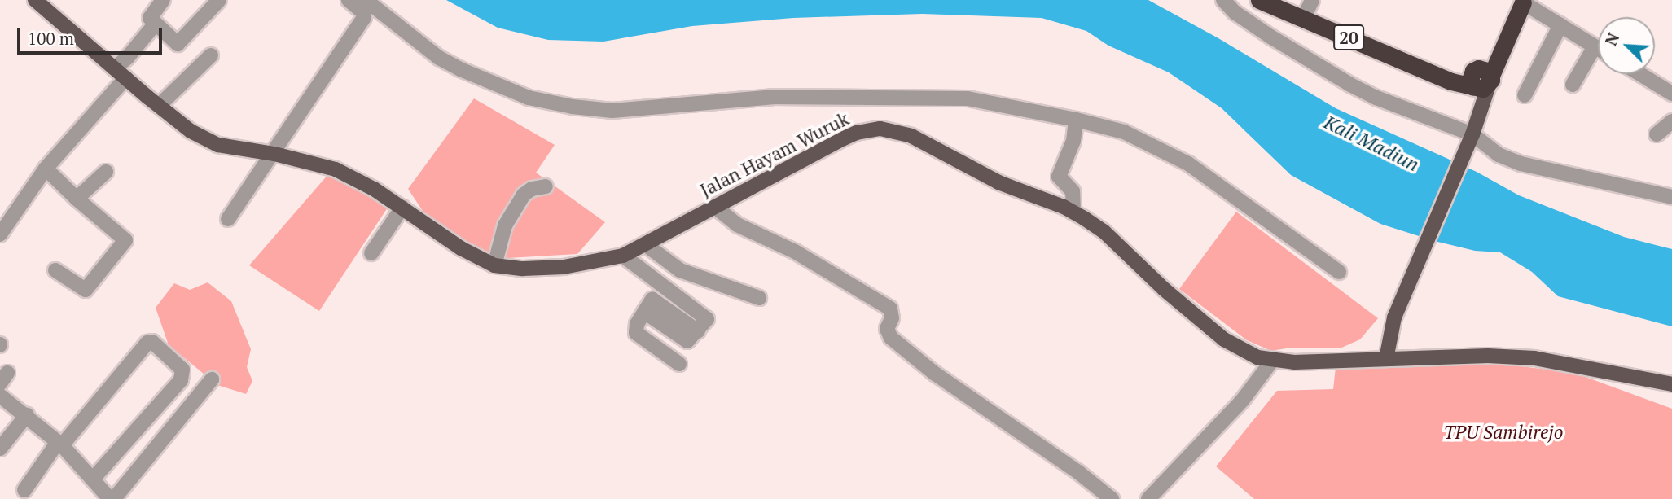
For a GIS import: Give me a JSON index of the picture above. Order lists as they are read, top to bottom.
{
  "streets": {
    "highway": ["20"],
    "main road": ["Jalan Hayam Wuruk"]
  },
  "water": ["Kali Madiun"],
  "parks": ["TPU Sambirejo"],
  "scale_bar": "100 m",
  "north": "top left"
}
